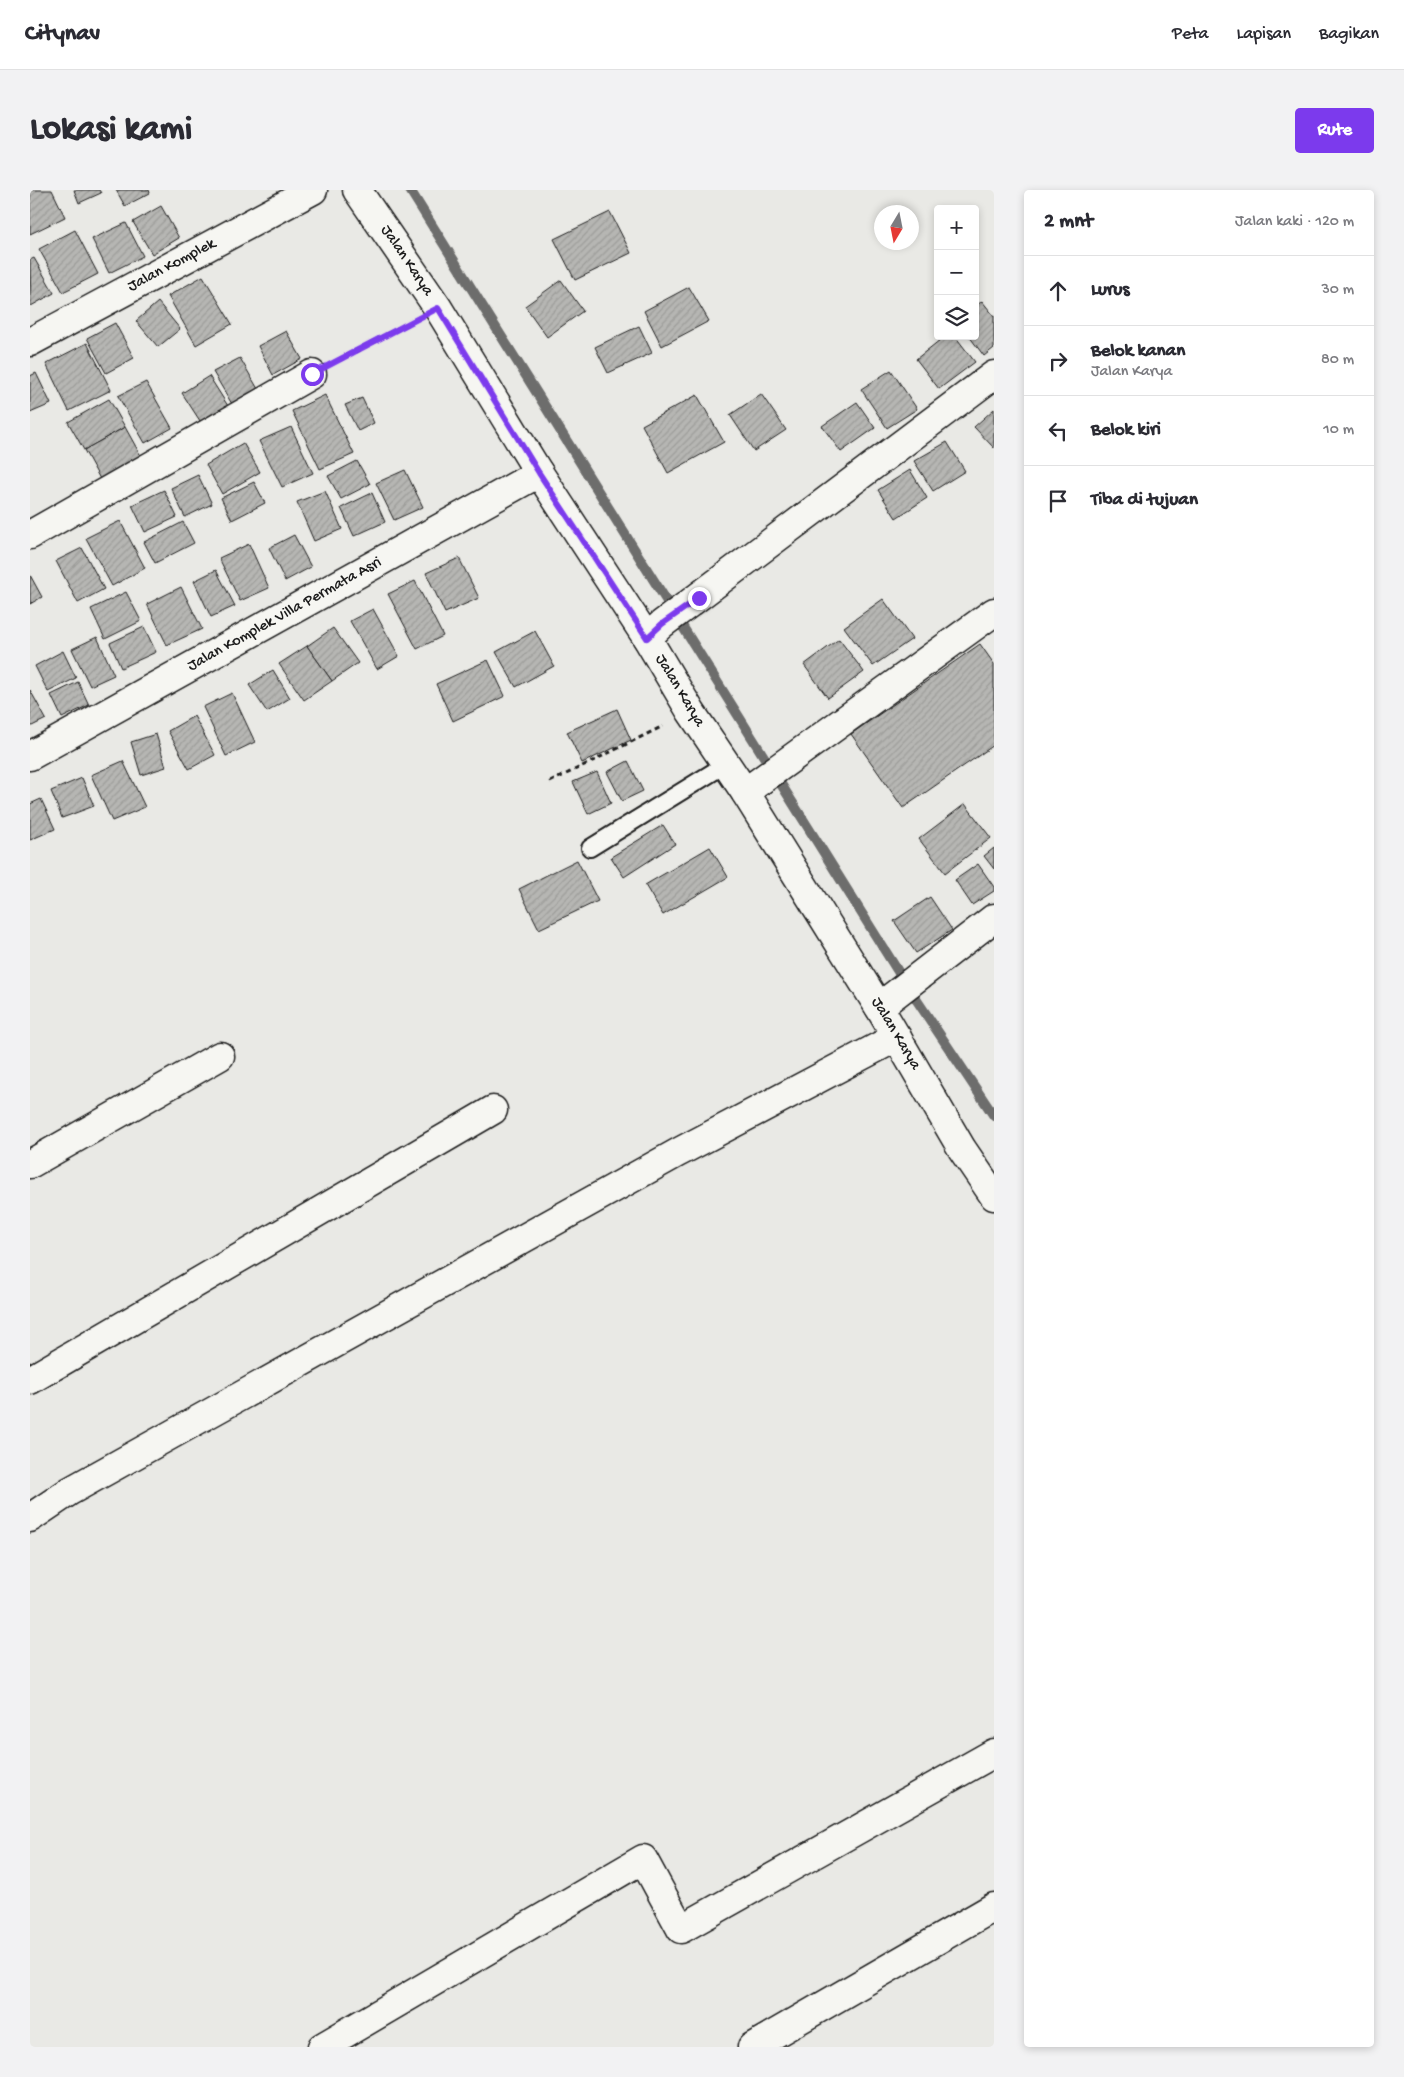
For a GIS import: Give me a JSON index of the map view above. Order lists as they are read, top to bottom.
{
  "streets": {
    "street": ["Jalan Karya", "Jalan Komplek", "Jalan Komplek Villa Permata Asri"]
  },
  "crossings": [
    ["Jalan Karya", "Jalan Komplek Villa Permata Asri"]
  ],
  "north": "bottom",
  "page": {
    "header": "Citynav",
    "nav": ["Peta", "Lapisan", "Bagikan"],
    "buttons": "Rute",
    "title": "Lokasi kami",
    "heading": ["2 mnt", "Jalan kaki · 120 m"],
    "map_buttons": ["+", "−"],
    "list": [
      ["Lurus", "30 m"],
      ["Belok kanan", "Jalan Karya", "80 m"],
      ["Belok kiri", "10 m"],
      "Tiba di tujuan"
    ]
  }
}
